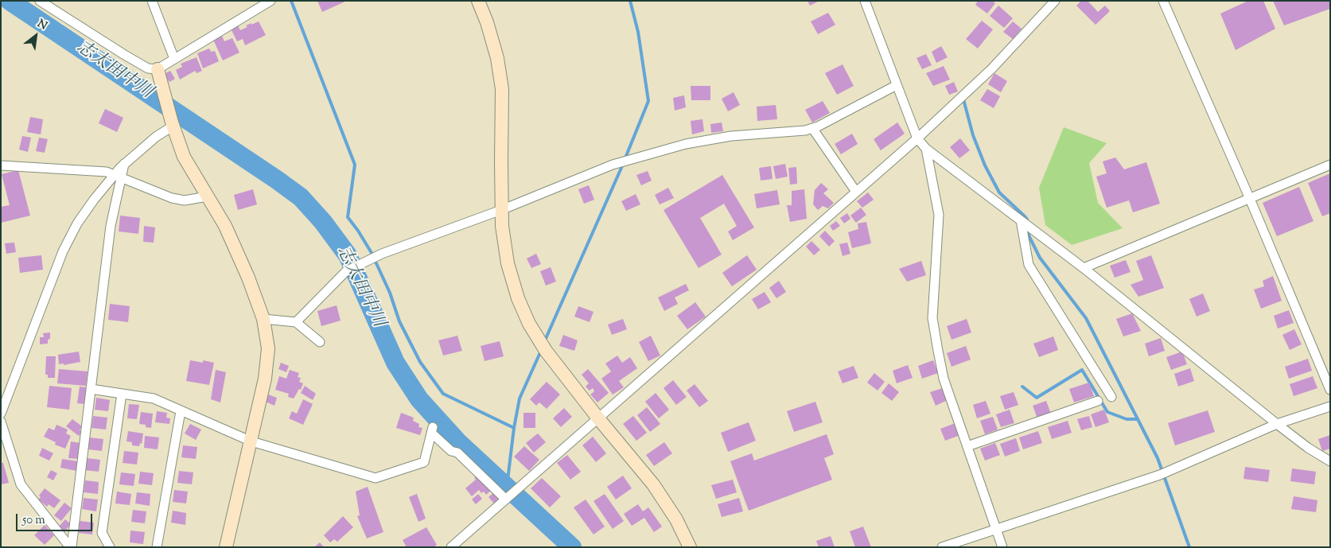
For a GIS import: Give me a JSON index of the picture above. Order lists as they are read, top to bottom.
{
  "water": ["志太田中川"],
  "scale_bar": "50 m",
  "north": "top right"
}
